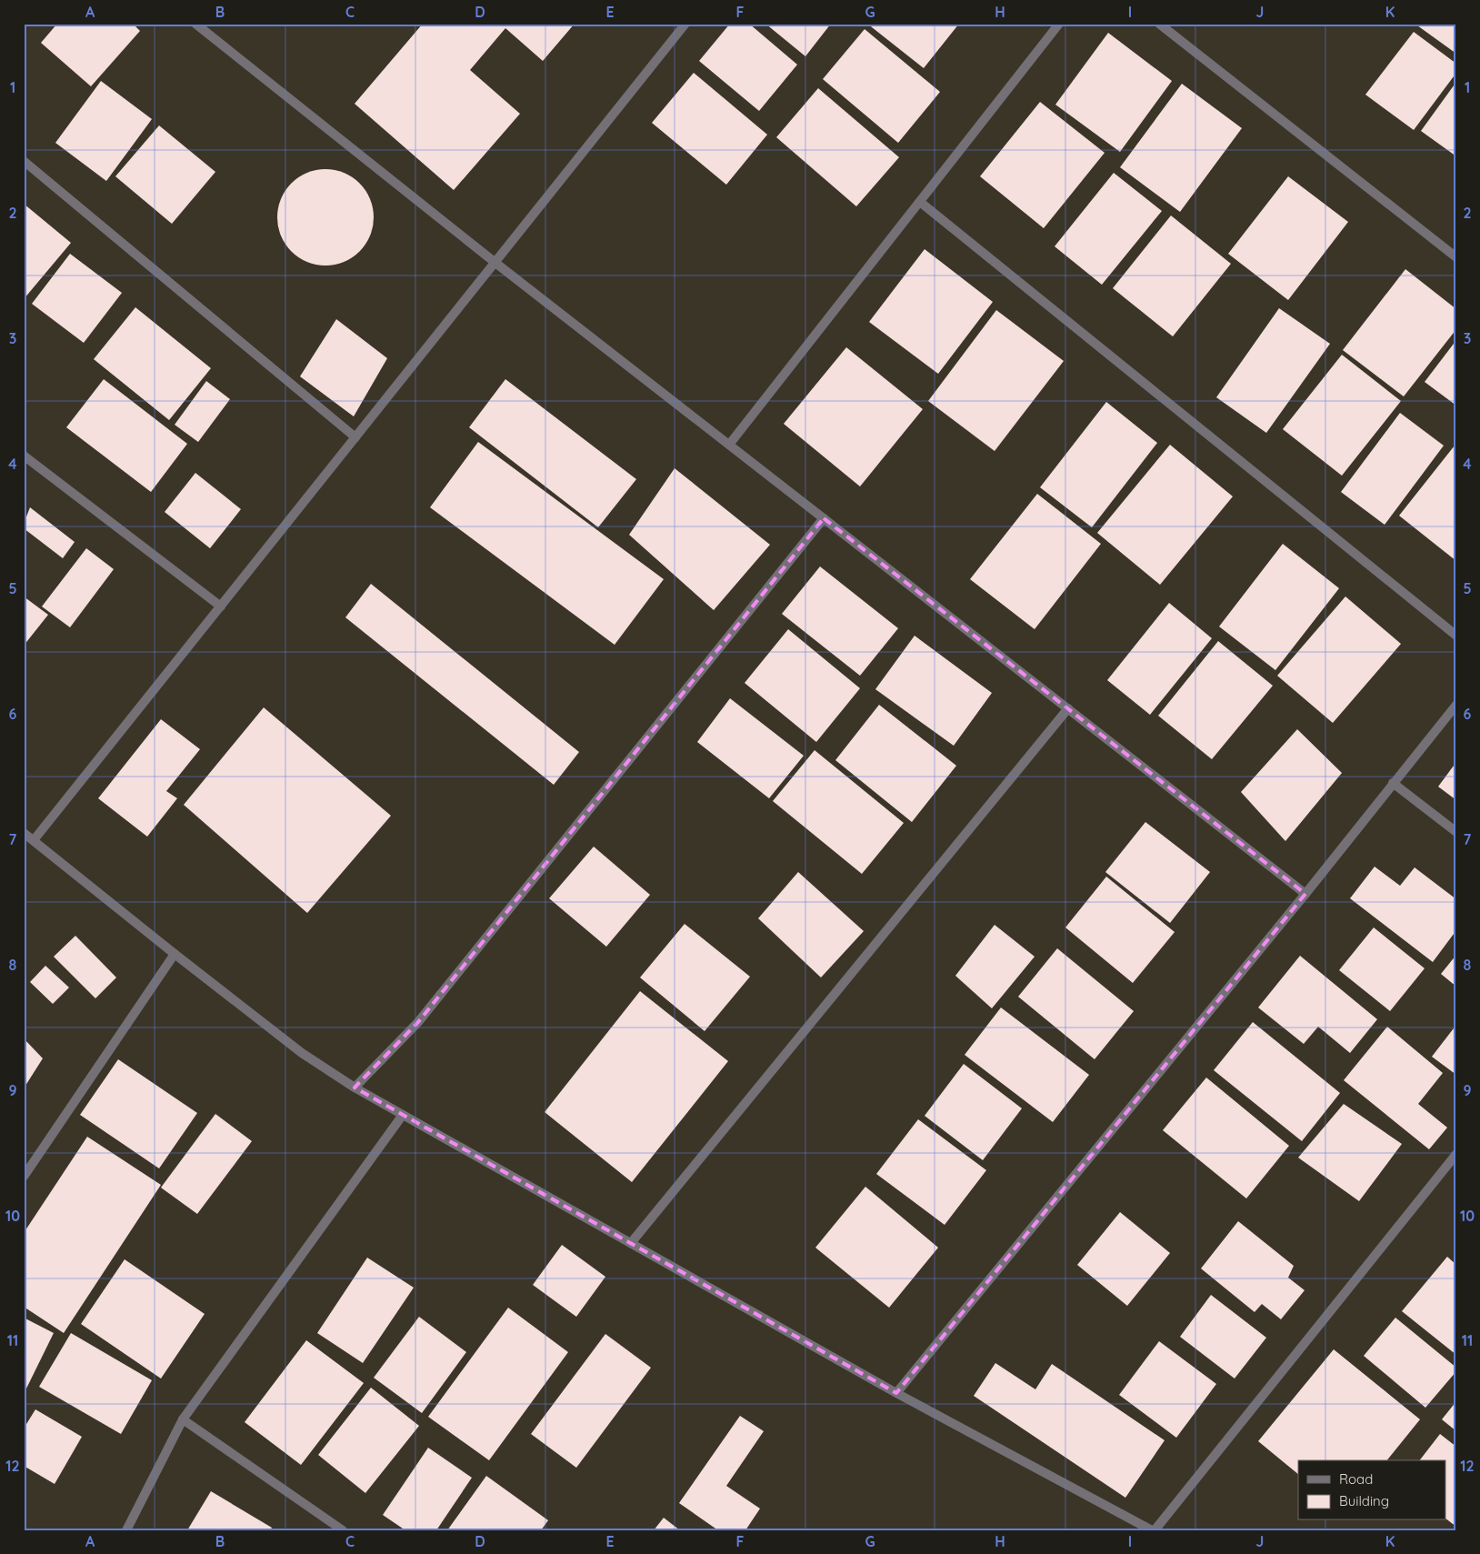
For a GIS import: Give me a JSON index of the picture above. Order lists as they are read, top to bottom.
{
  "legend": ["Road", "Building"],
  "grid": {
    "columns": [
      "A",
      "B",
      "C",
      "D",
      "E",
      "F",
      "G",
      "H",
      "I",
      "J",
      "K"
    ],
    "rows": [
      "1",
      "2",
      "3",
      "4",
      "5",
      "6",
      "7",
      "8",
      "9",
      "10",
      "11",
      "12"
    ]
  }
}
